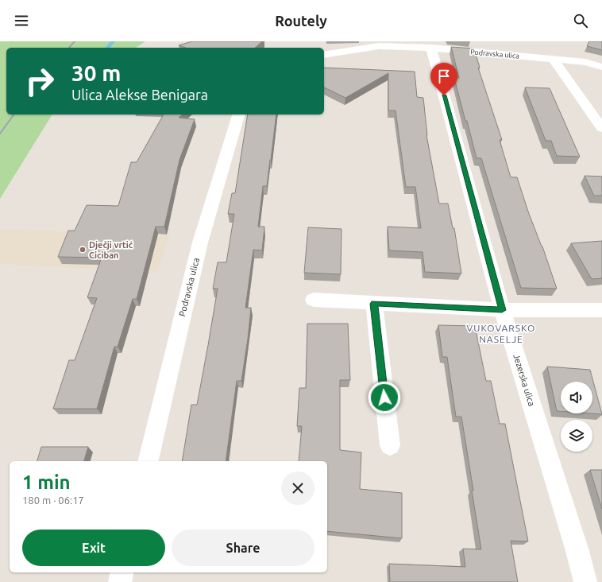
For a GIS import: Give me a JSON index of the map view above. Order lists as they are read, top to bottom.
{
  "streets": {
    "street": ["Podravska ulica", "Jezerska ulica"]
  },
  "crossings": [
    ["Podravska ulica", "Jezerska ulica"]
  ],
  "districts": ["VUKOVARSKO NASELJE"],
  "places": ["Dječji vrtić Ciciban"],
  "page": {
    "header": "Routely",
    "turn": ["30 m", "Ulica Alekse Benigara"],
    "heading": ["1 min", "180 m · 06:17"],
    "buttons": ["Exit", "Share"]
  }
}
